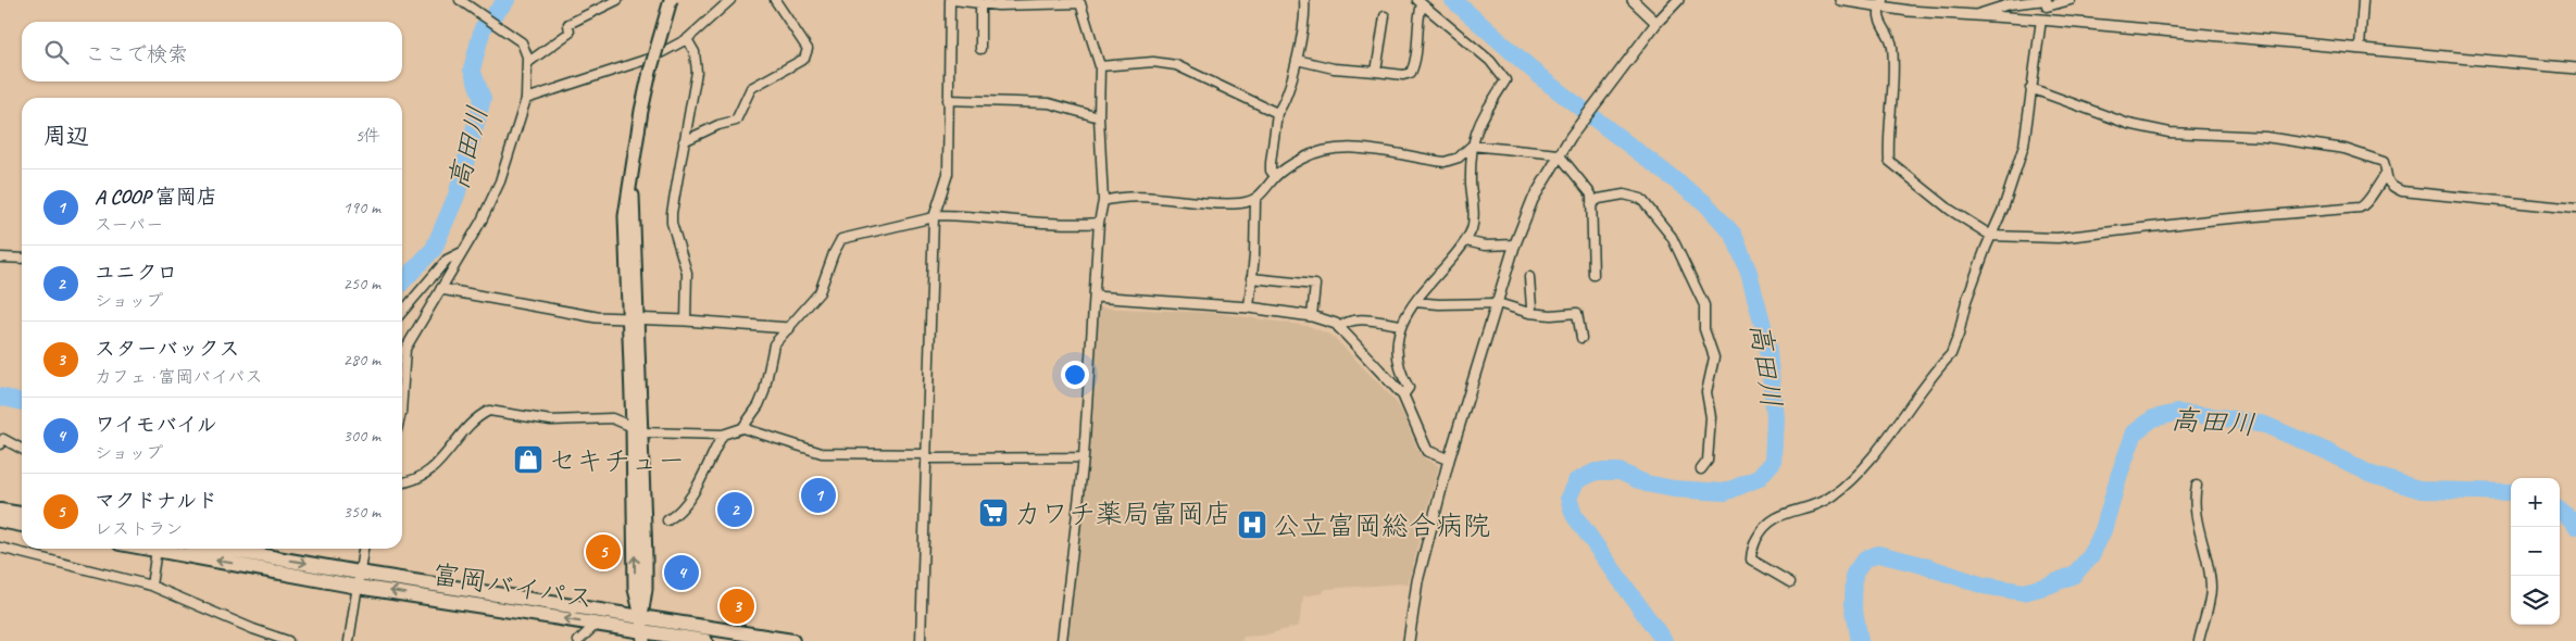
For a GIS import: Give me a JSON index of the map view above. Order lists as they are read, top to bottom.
{
  "streets": {
    "highway": ["富岡バイパス"]
  },
  "water": ["高田川"],
  "places": {
    "shop": ["セキチュー"],
    "supermarket": ["カワチ薬局富岡店"],
    "hospital": ["公立富岡総合病院"]
  },
  "page": {
    "search": "ここで検索",
    "heading": ["周辺", "5件"],
    "list": [
      {
        "mark": "1",
        "name": "A COOP 富岡店",
        "note": "スーパー",
        "value": "190 m"
      },
      {
        "mark": "2",
        "name": "ユニクロ",
        "note": "ショップ",
        "value": "250 m"
      },
      {
        "mark": "3",
        "name": "スターバックス",
        "note": "カフェ · 富岡バイパス",
        "value": "280 m"
      },
      {
        "mark": "4",
        "name": "ワイモバイル",
        "note": "ショップ",
        "value": "300 m"
      },
      {
        "mark": "5",
        "name": "マクドナルド",
        "note": "レストラン",
        "value": "350 m"
      }
    ],
    "pins": [
      "1",
      "2",
      "5",
      "4",
      "3"
    ],
    "map_buttons": ["+", "−"]
  }
}
